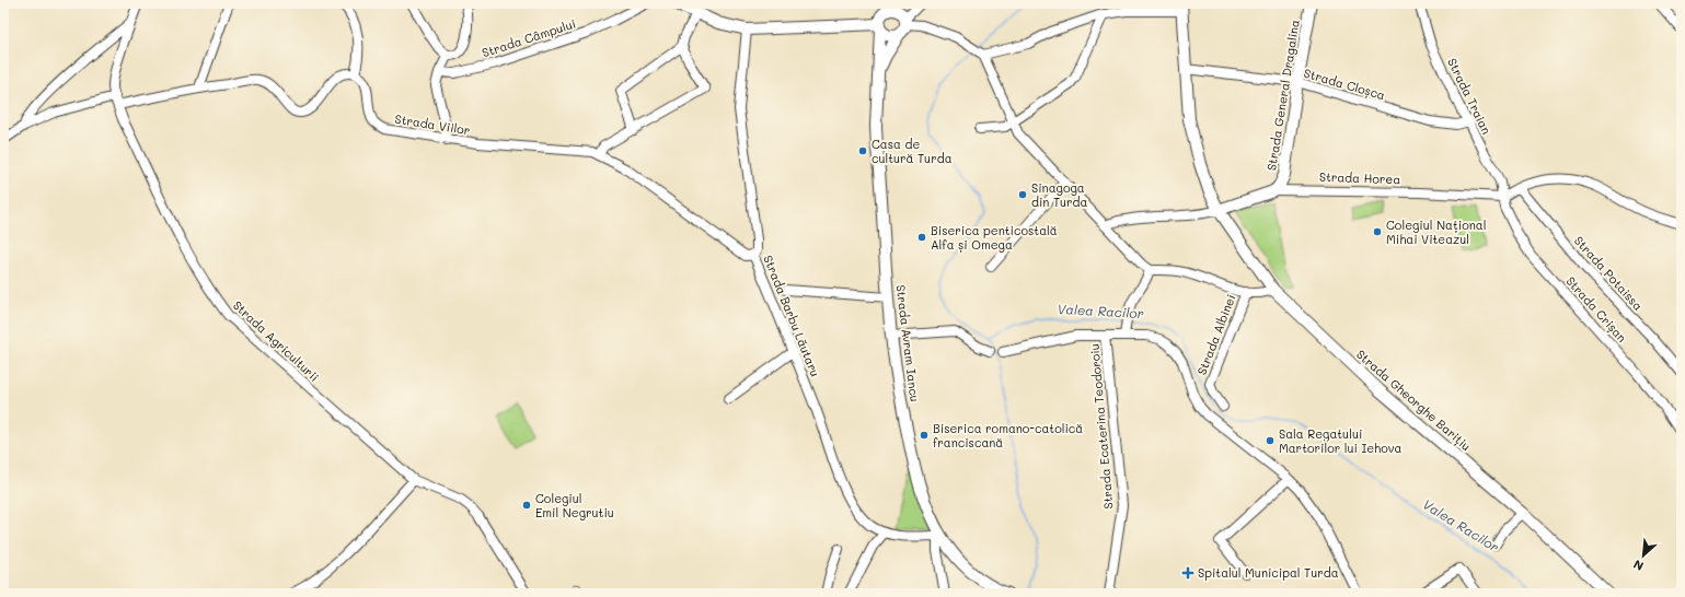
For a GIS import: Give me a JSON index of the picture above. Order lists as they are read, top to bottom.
{
  "streets": {
    "main road": [
      "Strada General Dragalina",
      "Strada Horea",
      "Strada Avram Iancu",
      "Strada Gheorghe Barițiu"
    ],
    "street": [
      "Strada Câmpului",
      "Strada Cloșca",
      "Strada Traian",
      "Strada Viilor",
      "Strada Potaissa",
      "Strada Crișan",
      "Strada Barbu Lăutaru",
      "Strada Albinei",
      "Strada Agriculturii",
      "Strada Ecaterina Teodoroiu"
    ]
  },
  "crossings": [
    ["Strada Cloșca", "Strada General Dragalina"],
    ["Strada Cloșca", "Strada Traian"],
    ["Strada Cloșca", "Strada Gheorghe Barițiu"],
    ["Strada General Dragalina", "Strada Horea"],
    ["Strada Traian", "Strada Horea"],
    ["Strada Traian", "Strada Crișan"],
    ["Strada Viilor", "Strada Barbu Lăutaru"],
    ["Strada Horea", "Strada Crișan"],
    ["Strada Horea", "Strada Gheorghe Barițiu"]
  ],
  "water": ["Valea Racilor"],
  "places": {
    "other": [
      "Casa de cultură Turda",
      "Sinagoga din Turda",
      "Colegiul Național Mihai Viteazul",
      "Biserica penticostală Alfa și Omega",
      "Biserica romano-catolică franciscană",
      "Sala Regatului Martorilor lui Iehova",
      "Colegiul Emil Negrutiu"
    ],
    "health": ["Spitalul Municipal Turda"]
  },
  "north": "bottom left"
}
